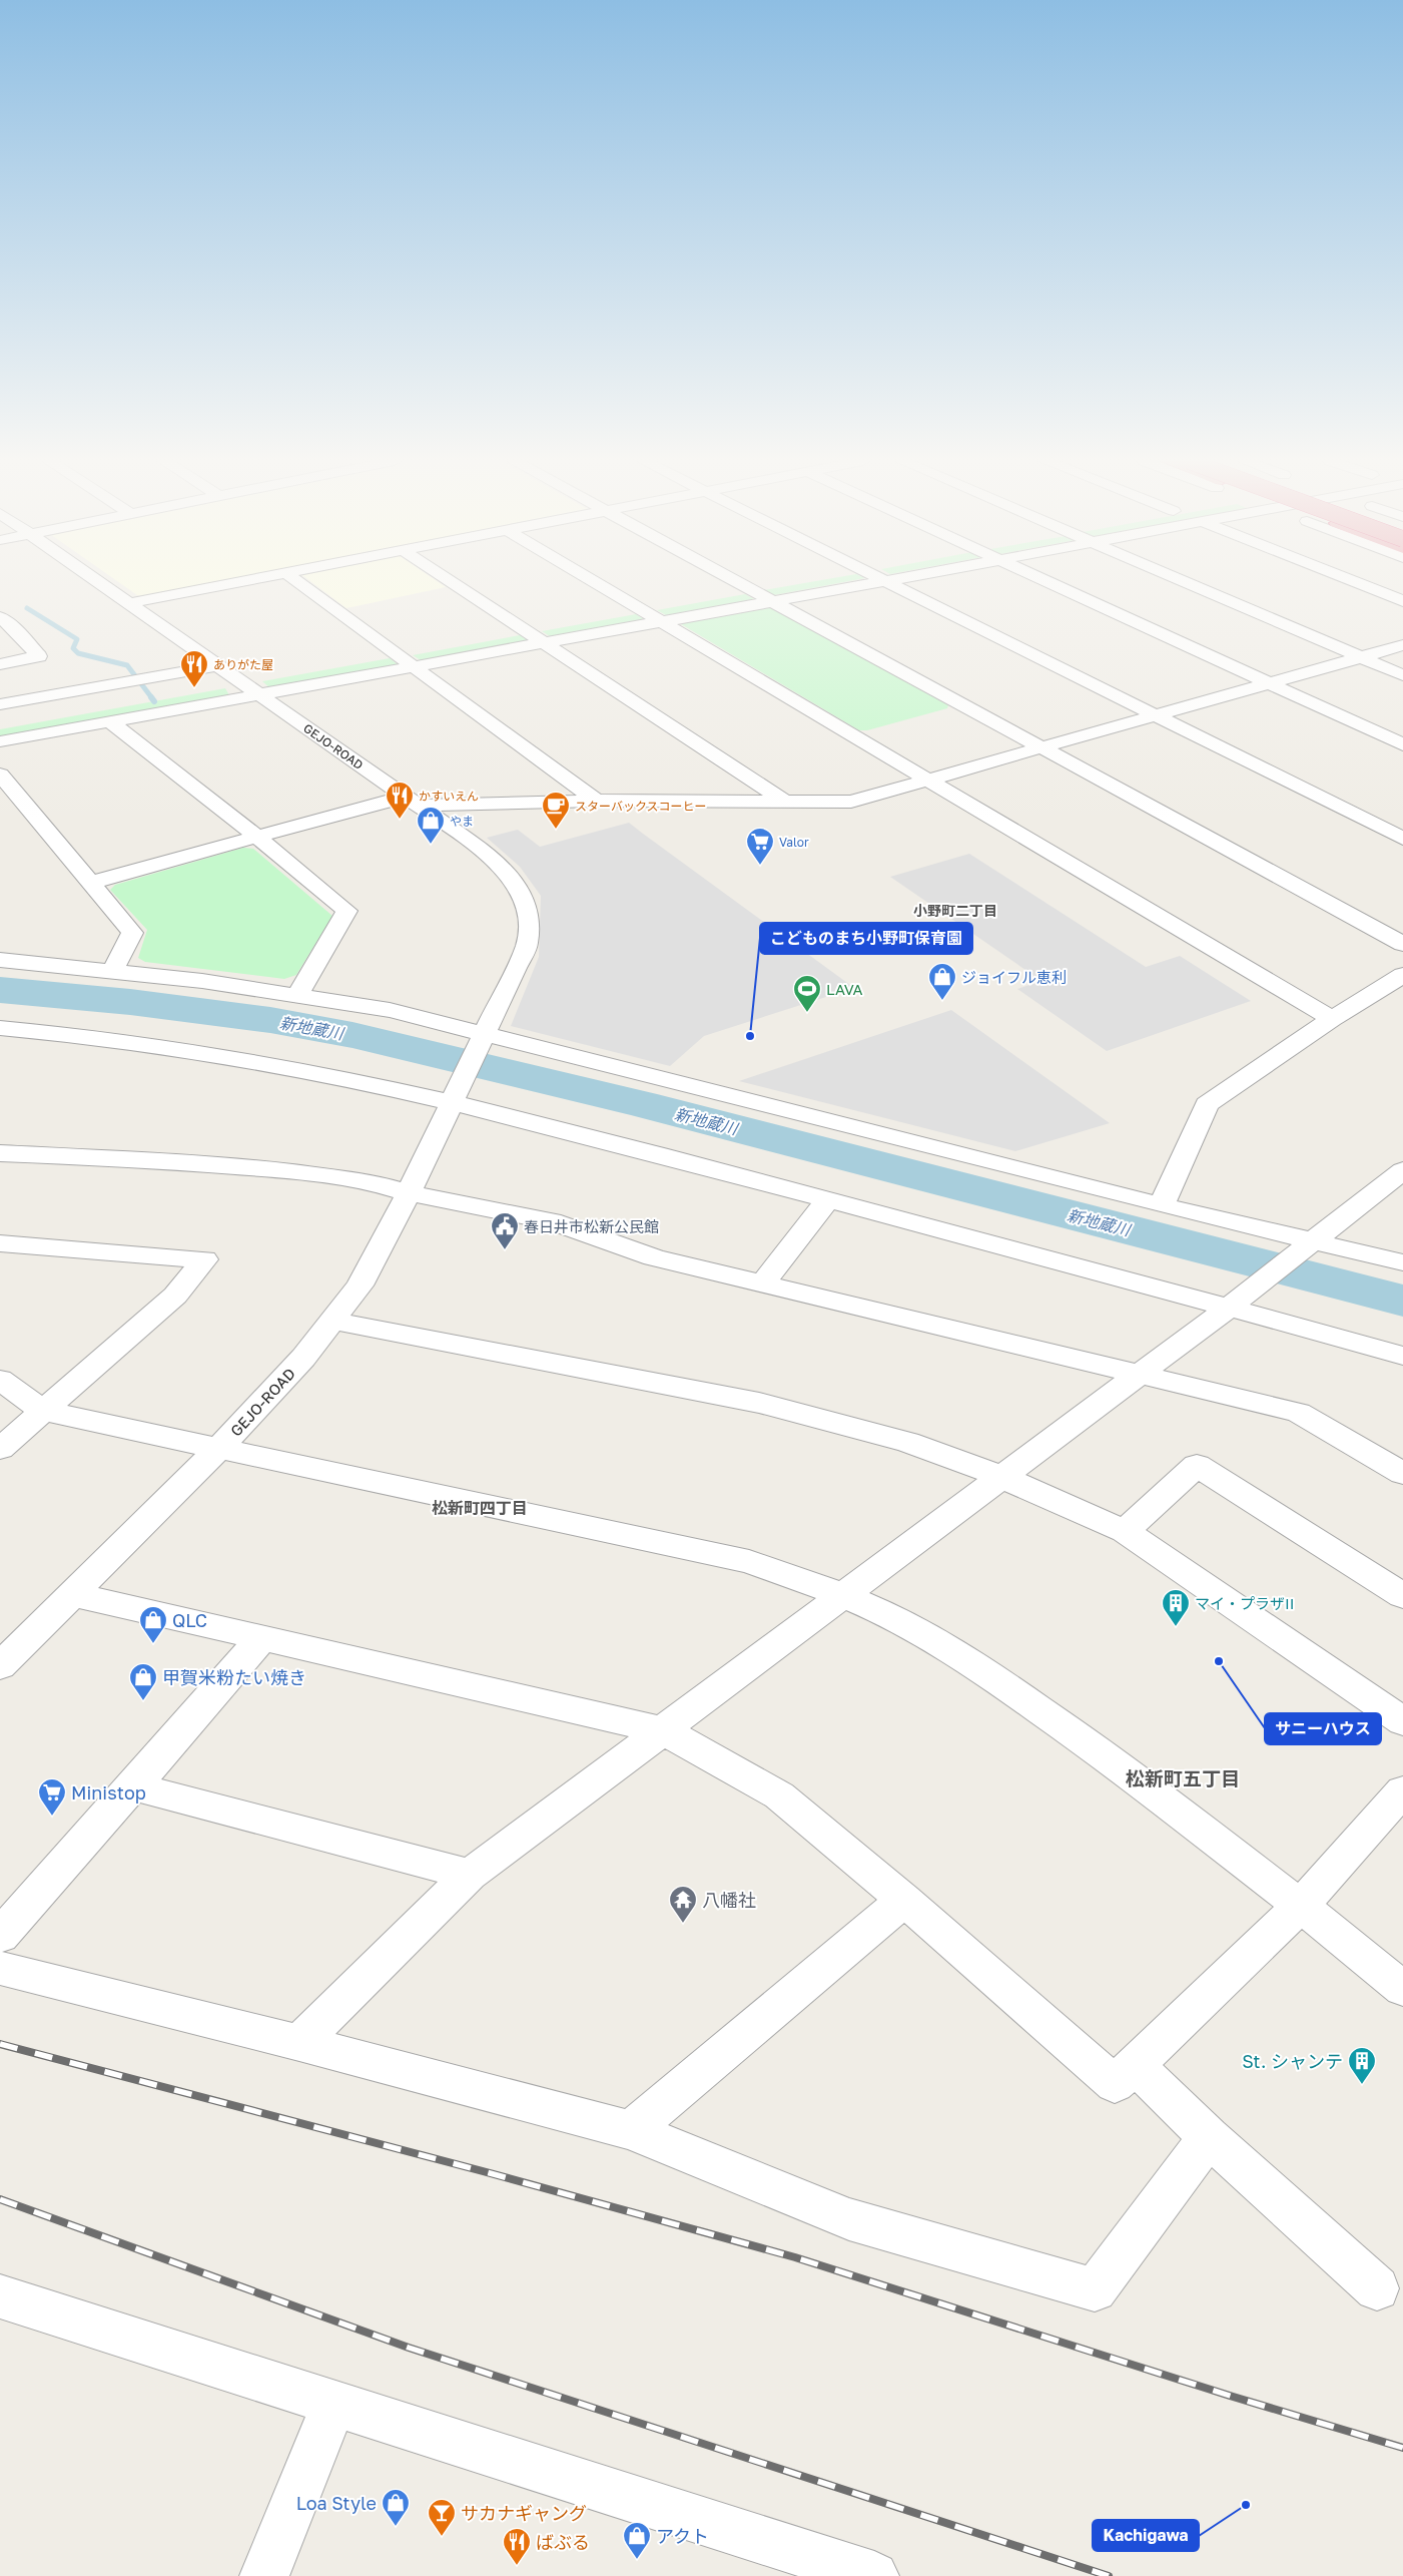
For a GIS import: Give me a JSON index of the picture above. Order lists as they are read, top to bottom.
{
  "streets": {
    "street": ["GEJO-ROAD"]
  },
  "districts": ["小野町二丁目", "松新町四丁目", "松新町五丁目"],
  "water": ["新地蔵川"],
  "places": {
    "restaurant": ["ありがた屋", "かすいえん", "ばぶる"],
    "cafe": ["スターバックスコーヒー"],
    "shop": [
      "やま",
      "ジョイフル恵利",
      "QLC",
      "甲賀米粉たい焼き",
      "Loa Style",
      "アクト"
    ],
    "supermarket": ["Valor", "Ministop"],
    "sports": ["LAVA"],
    "other": ["こどものまち小野町保育園", "サニーハウス", "Kachigawa"],
    "public building": ["春日井市松新公民館"],
    "building": ["マイ・プラザII", "St. シャンテ"],
    "temple": ["八幡社"],
    "bar": ["サカナギャング"]
  }
}
